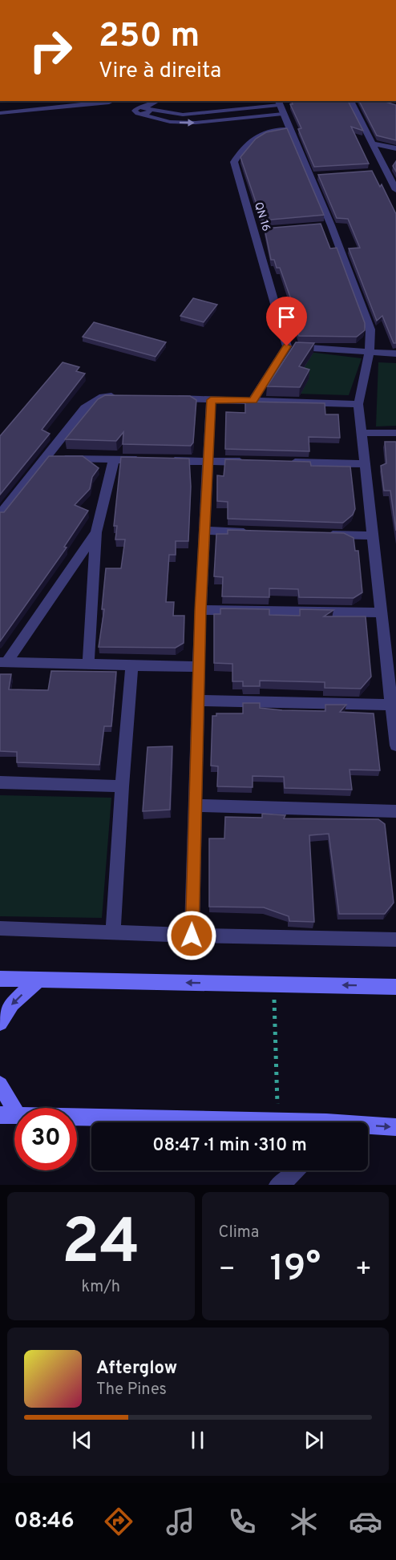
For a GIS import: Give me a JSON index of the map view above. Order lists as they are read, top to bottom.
{
  "streets": {
    "street": ["QN 16"]
  },
  "page": {
    "turn": ["250 m", "Vire à direita"],
    "limit": "30",
    "trip": "08:47 · 1 min · 310 m",
    "tile": [
      ["24", "km/h"],
      "Clima"
    ],
    "heat": ["−", "19°", "+"],
    "song": ["Afterglow", "The Pines"],
    "tabs": "08:46"
  }
}
